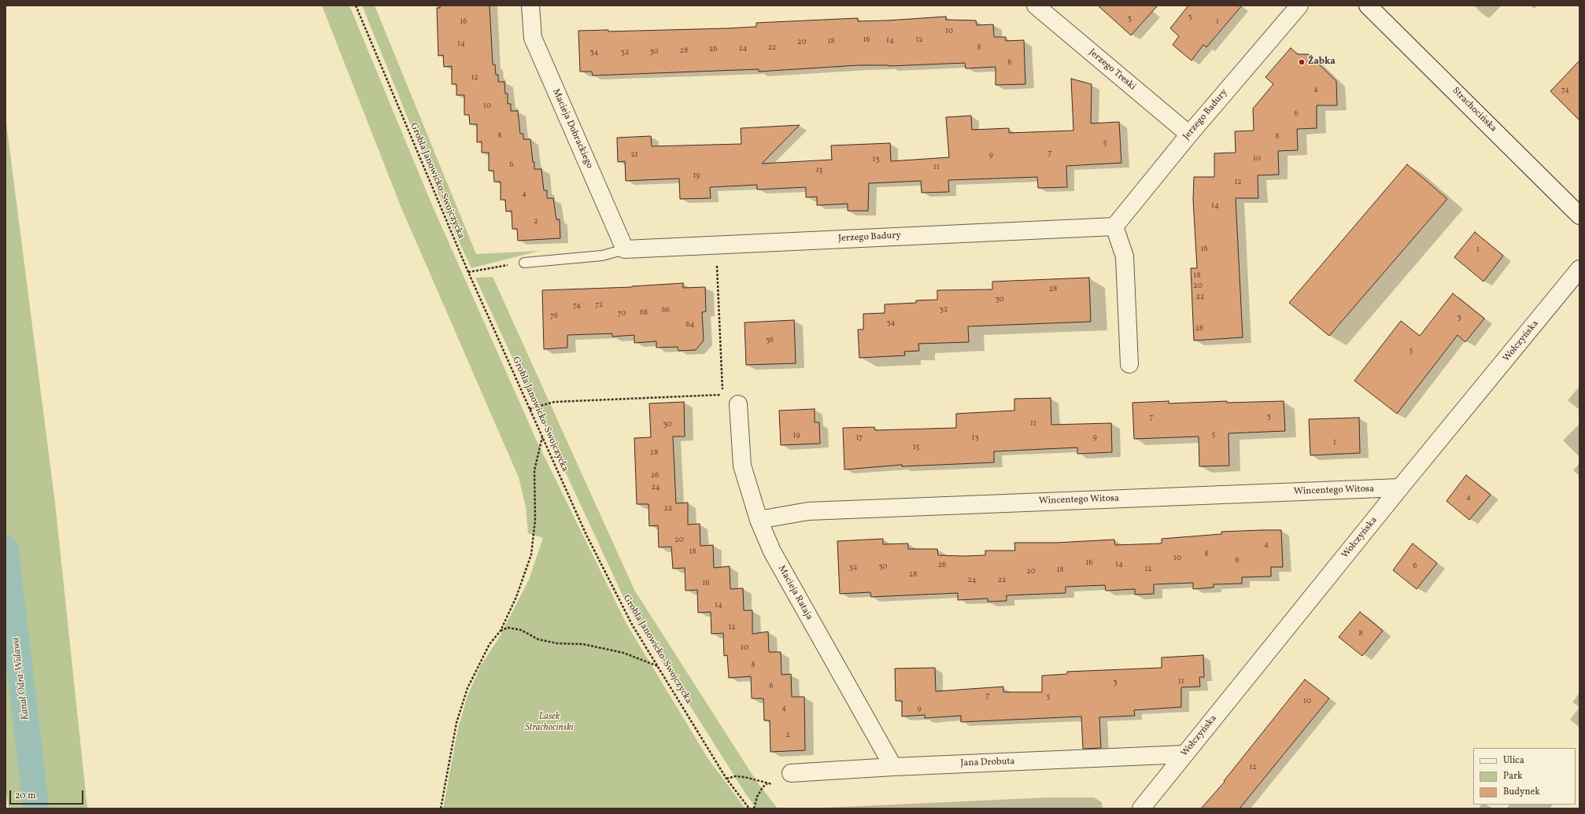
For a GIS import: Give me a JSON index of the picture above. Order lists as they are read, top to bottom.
{
  "streets": {
    "street": [
      "Jerzego Treski",
      "Strachocińska",
      "Jerzego Badury",
      "Macieja Dobrackiego",
      "Wołczyńska",
      "Wincentego Witosa",
      "Macieja Rataja",
      "Jana Drobuta"
    ],
    "path": ["Grobla Janowicko-Swojczycka"]
  },
  "crossings": [
    ["Jerzego Treski", "Jerzego Badury"],
    ["Jerzego Badury", "Macieja Dobrackiego"],
    ["Wołczyńska", "Wincentego Witosa"],
    ["Wołczyńska", "Jana Drobuta"],
    ["Wincentego Witosa", "Macieja Rataja"],
    ["Macieja Rataja", "Jana Drobuta"]
  ],
  "water": ["Kanał Odra-Widawa"],
  "parks": ["Lasek Strachociński"],
  "places": ["Żabka"],
  "house_numbers": [
    "3",
    "3",
    "16",
    "1",
    "10",
    "16",
    "12",
    "14",
    "18",
    "20",
    "14",
    "22",
    "8",
    "24",
    "26",
    "28",
    "30",
    "34",
    "32",
    "6",
    "12",
    "4",
    "74",
    "10",
    "6",
    "8",
    "8",
    "5",
    "7",
    "21",
    "9",
    "10",
    "13",
    "6",
    "11",
    "15",
    "19",
    "12",
    "4",
    "14",
    "2",
    "16",
    "1",
    "18",
    "20",
    "28",
    "22",
    "30",
    "72",
    "74",
    "32",
    "66",
    "68",
    "70",
    "76",
    "3",
    "34",
    "64",
    "26",
    "36",
    "5",
    "3",
    "7",
    "11",
    "30",
    "5",
    "19",
    "17",
    "13",
    "9",
    "1",
    "15",
    "28",
    "26",
    "24",
    "4",
    "22",
    "20",
    "4",
    "18",
    "8",
    "10",
    "6",
    "16",
    "14",
    "26",
    "6",
    "30",
    "32",
    "12",
    "18",
    "20",
    "28",
    "24",
    "22",
    "16",
    "14",
    "12",
    "8",
    "10",
    "8",
    "11",
    "3",
    "6",
    "7",
    "5",
    "10",
    "4",
    "9",
    "2",
    "12"
  ],
  "legend": ["Ulica", "Park", "Budynek"],
  "scale_bar": "20 m"
}
